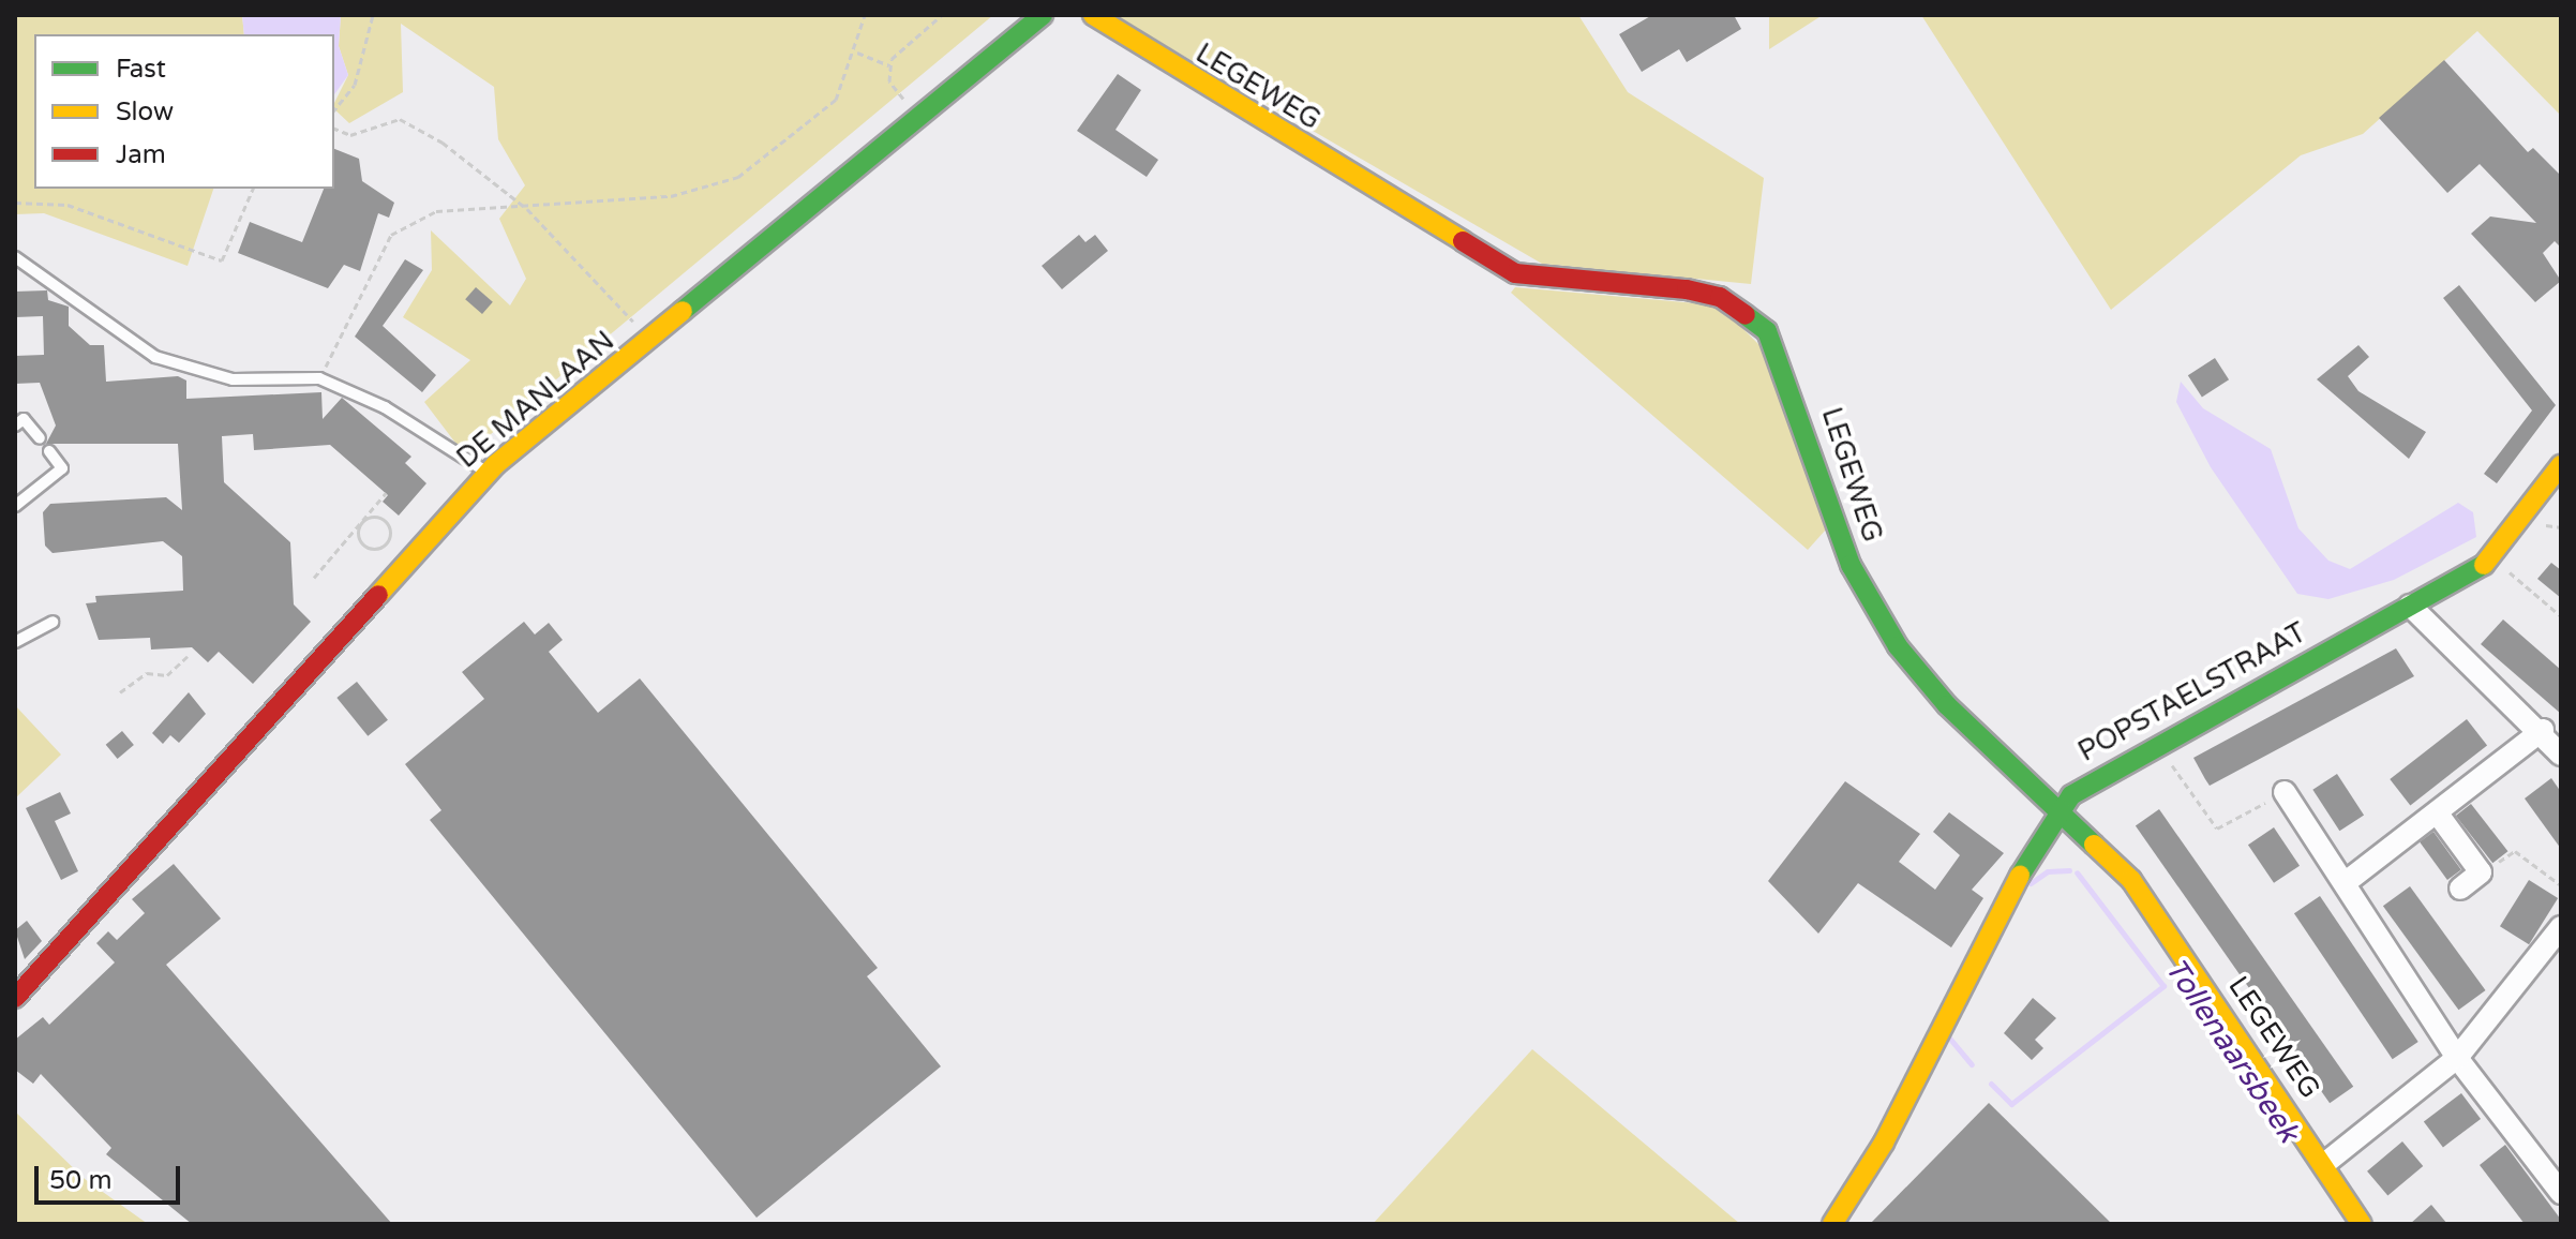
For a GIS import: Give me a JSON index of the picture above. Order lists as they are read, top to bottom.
{
  "streets": {
    "street": ["LEGEWEG", "DE MANLAAN", "POPSTAELSTRAAT"]
  },
  "crossings": [
    ["LEGEWEG", "POPSTAELSTRAAT"]
  ],
  "water": ["Tollenaarsbeek"],
  "legend": ["Fast", "Slow", "Jam"],
  "scale_bar": "50 m"
}
